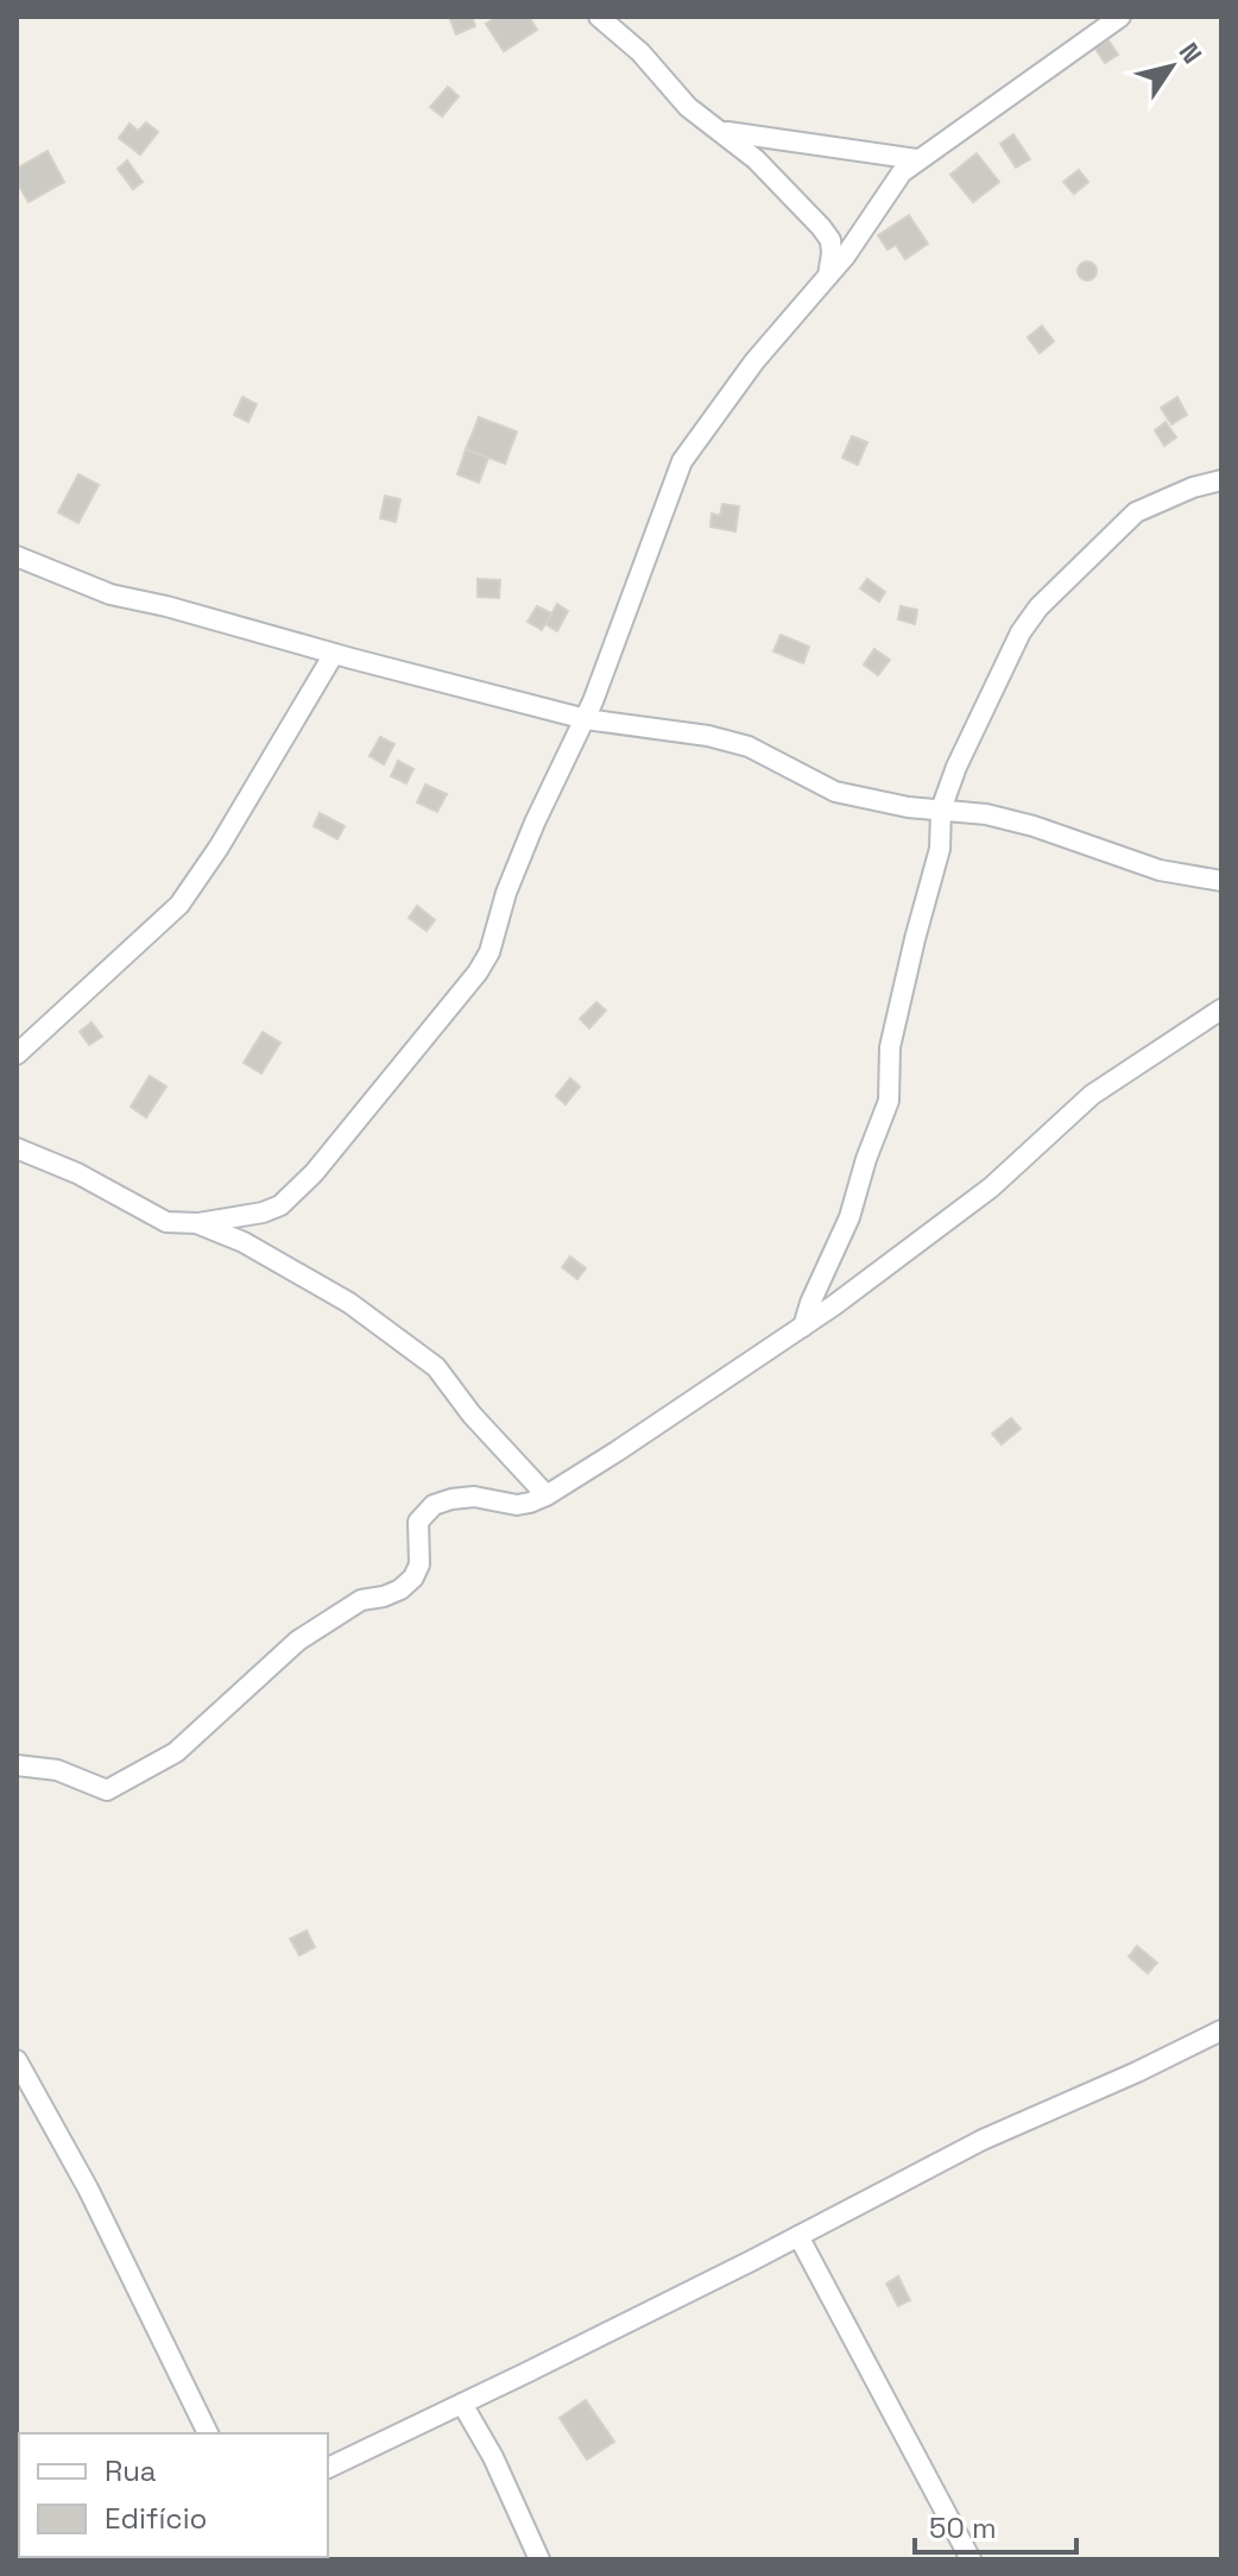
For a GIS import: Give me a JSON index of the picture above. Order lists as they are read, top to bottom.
{
  "legend": ["Rua", "Edifício"],
  "scale_bar": "50 m",
  "north": "top right"
}
